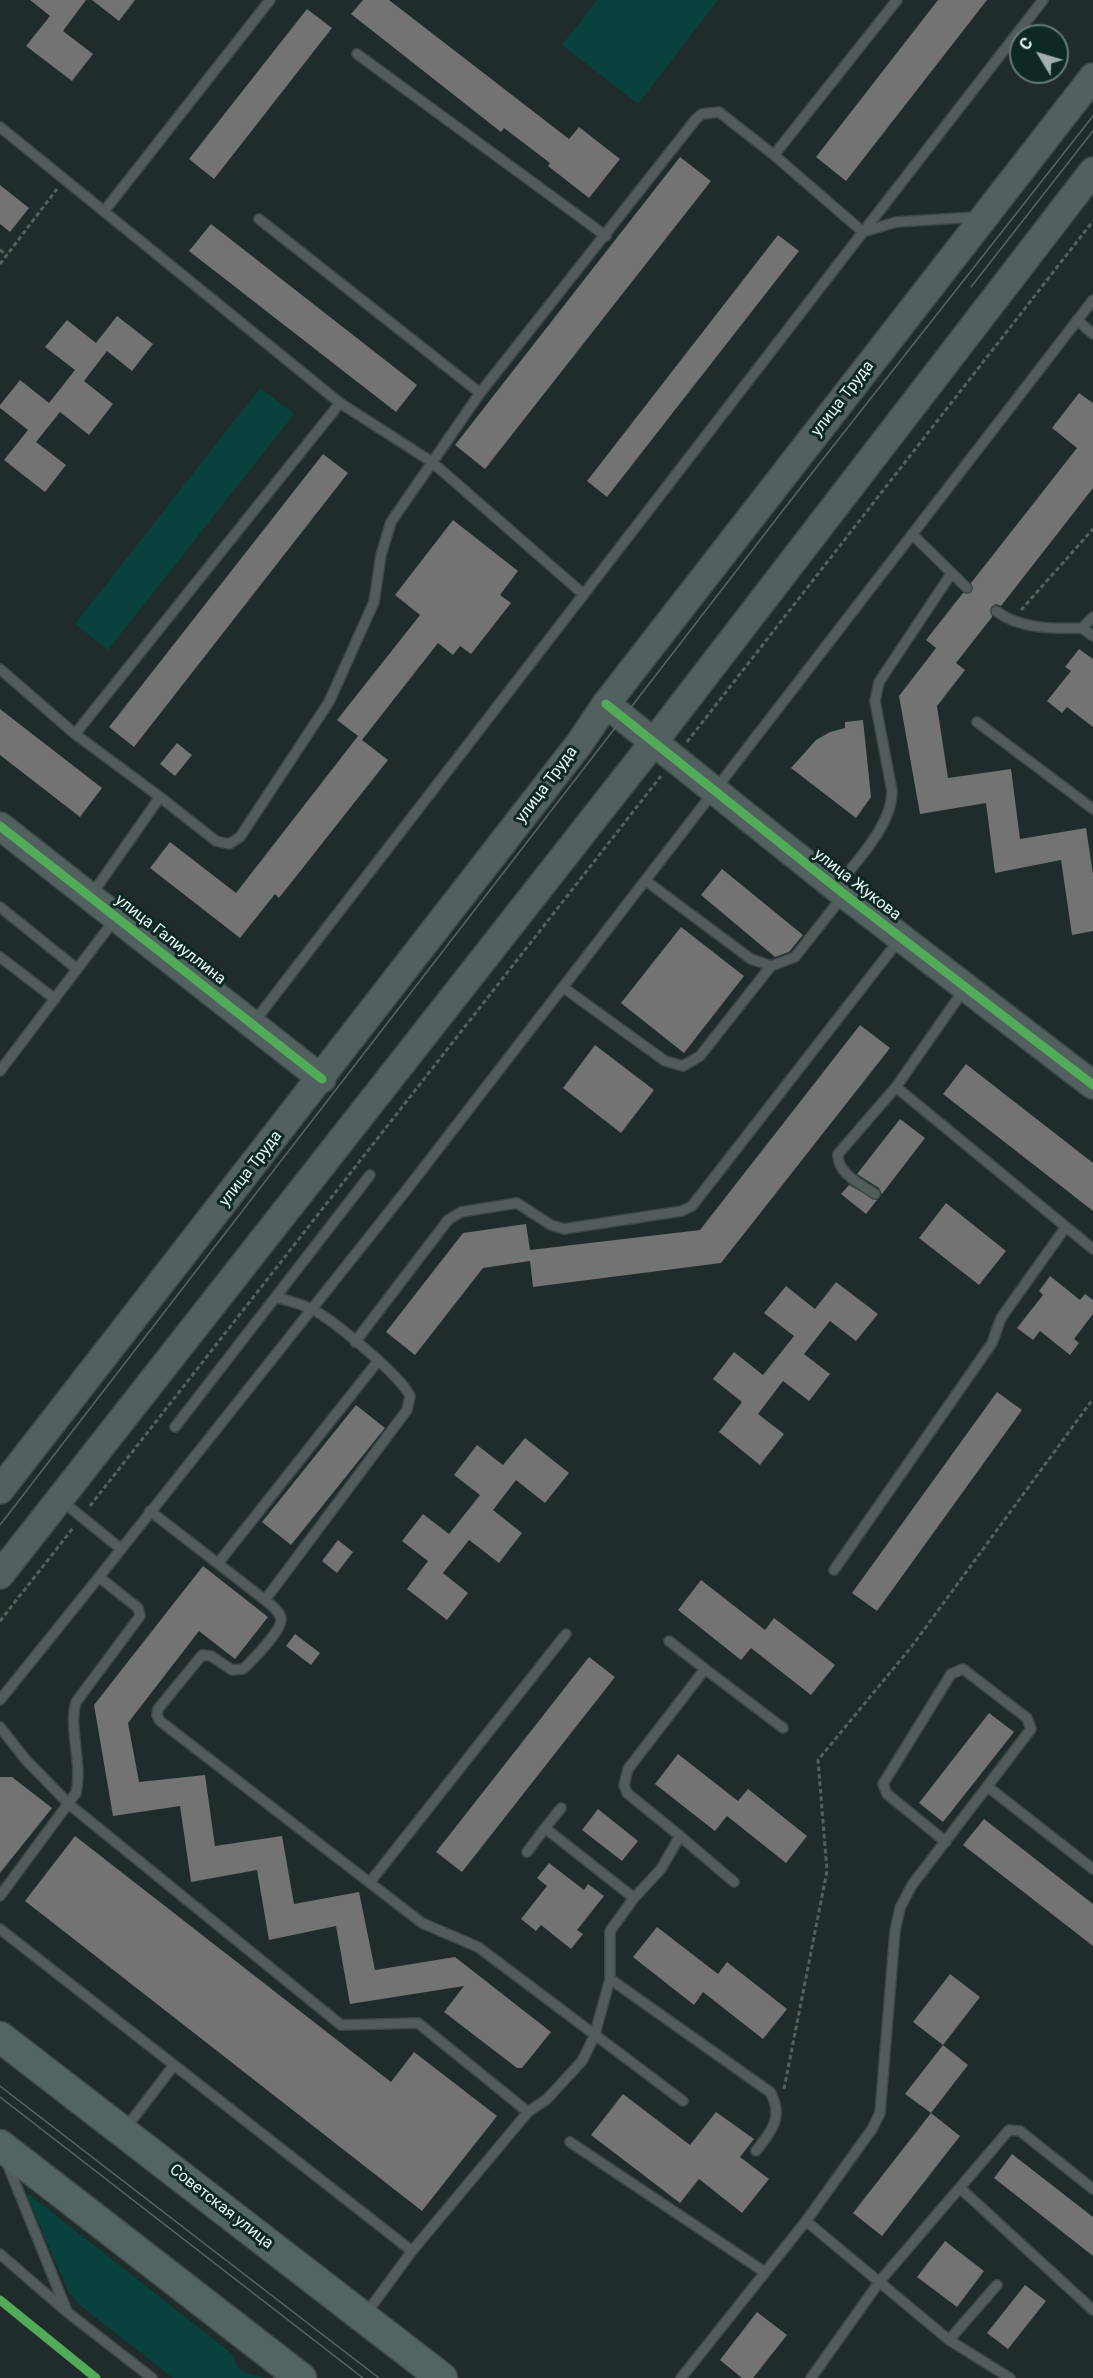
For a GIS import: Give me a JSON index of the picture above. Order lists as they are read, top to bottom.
{
  "streets": {
    "main road": [
      "улица Труда",
      "улица Жукова",
      "улица Галиуллина",
      "Советская улица"
    ]
  },
  "crossings": [
    ["улица Труда", "улица Жукова"],
    ["улица Труда", "улица Галиуллина"]
  ],
  "north": "top left"
}
